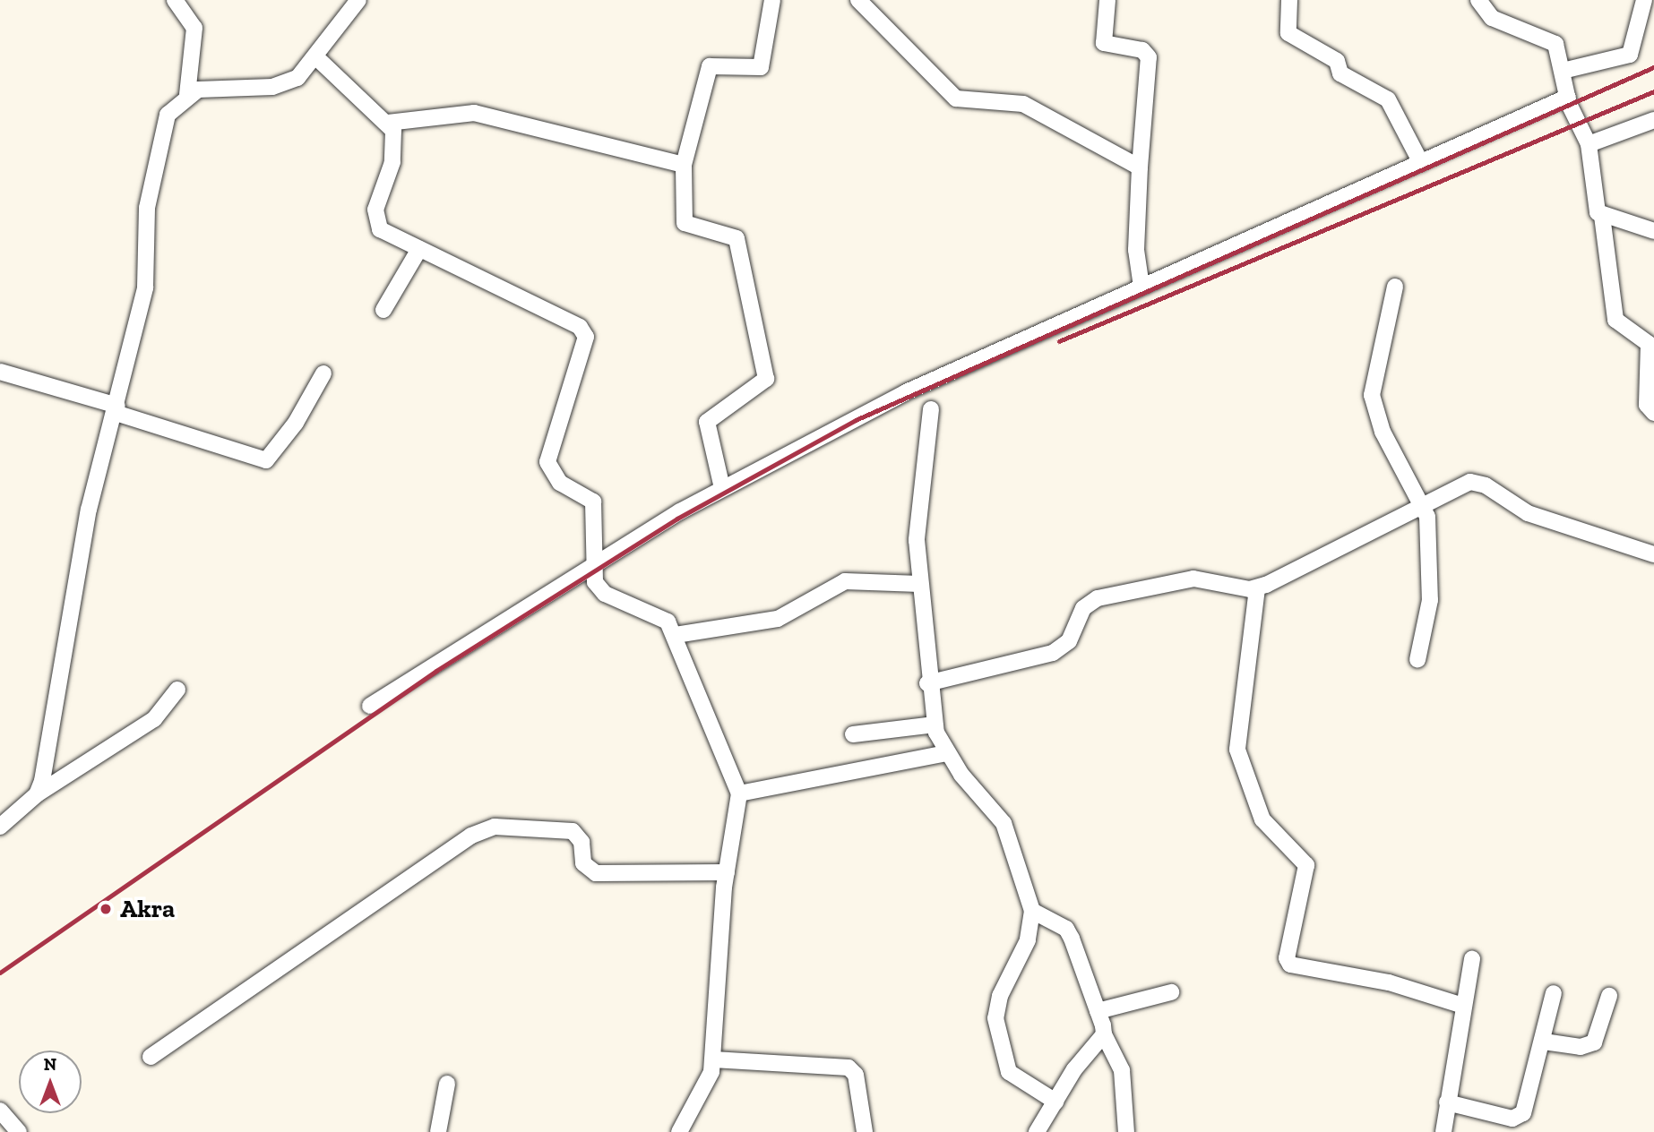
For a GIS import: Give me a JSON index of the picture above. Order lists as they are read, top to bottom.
{
  "places": ["Akra"],
  "north": "top"
}
